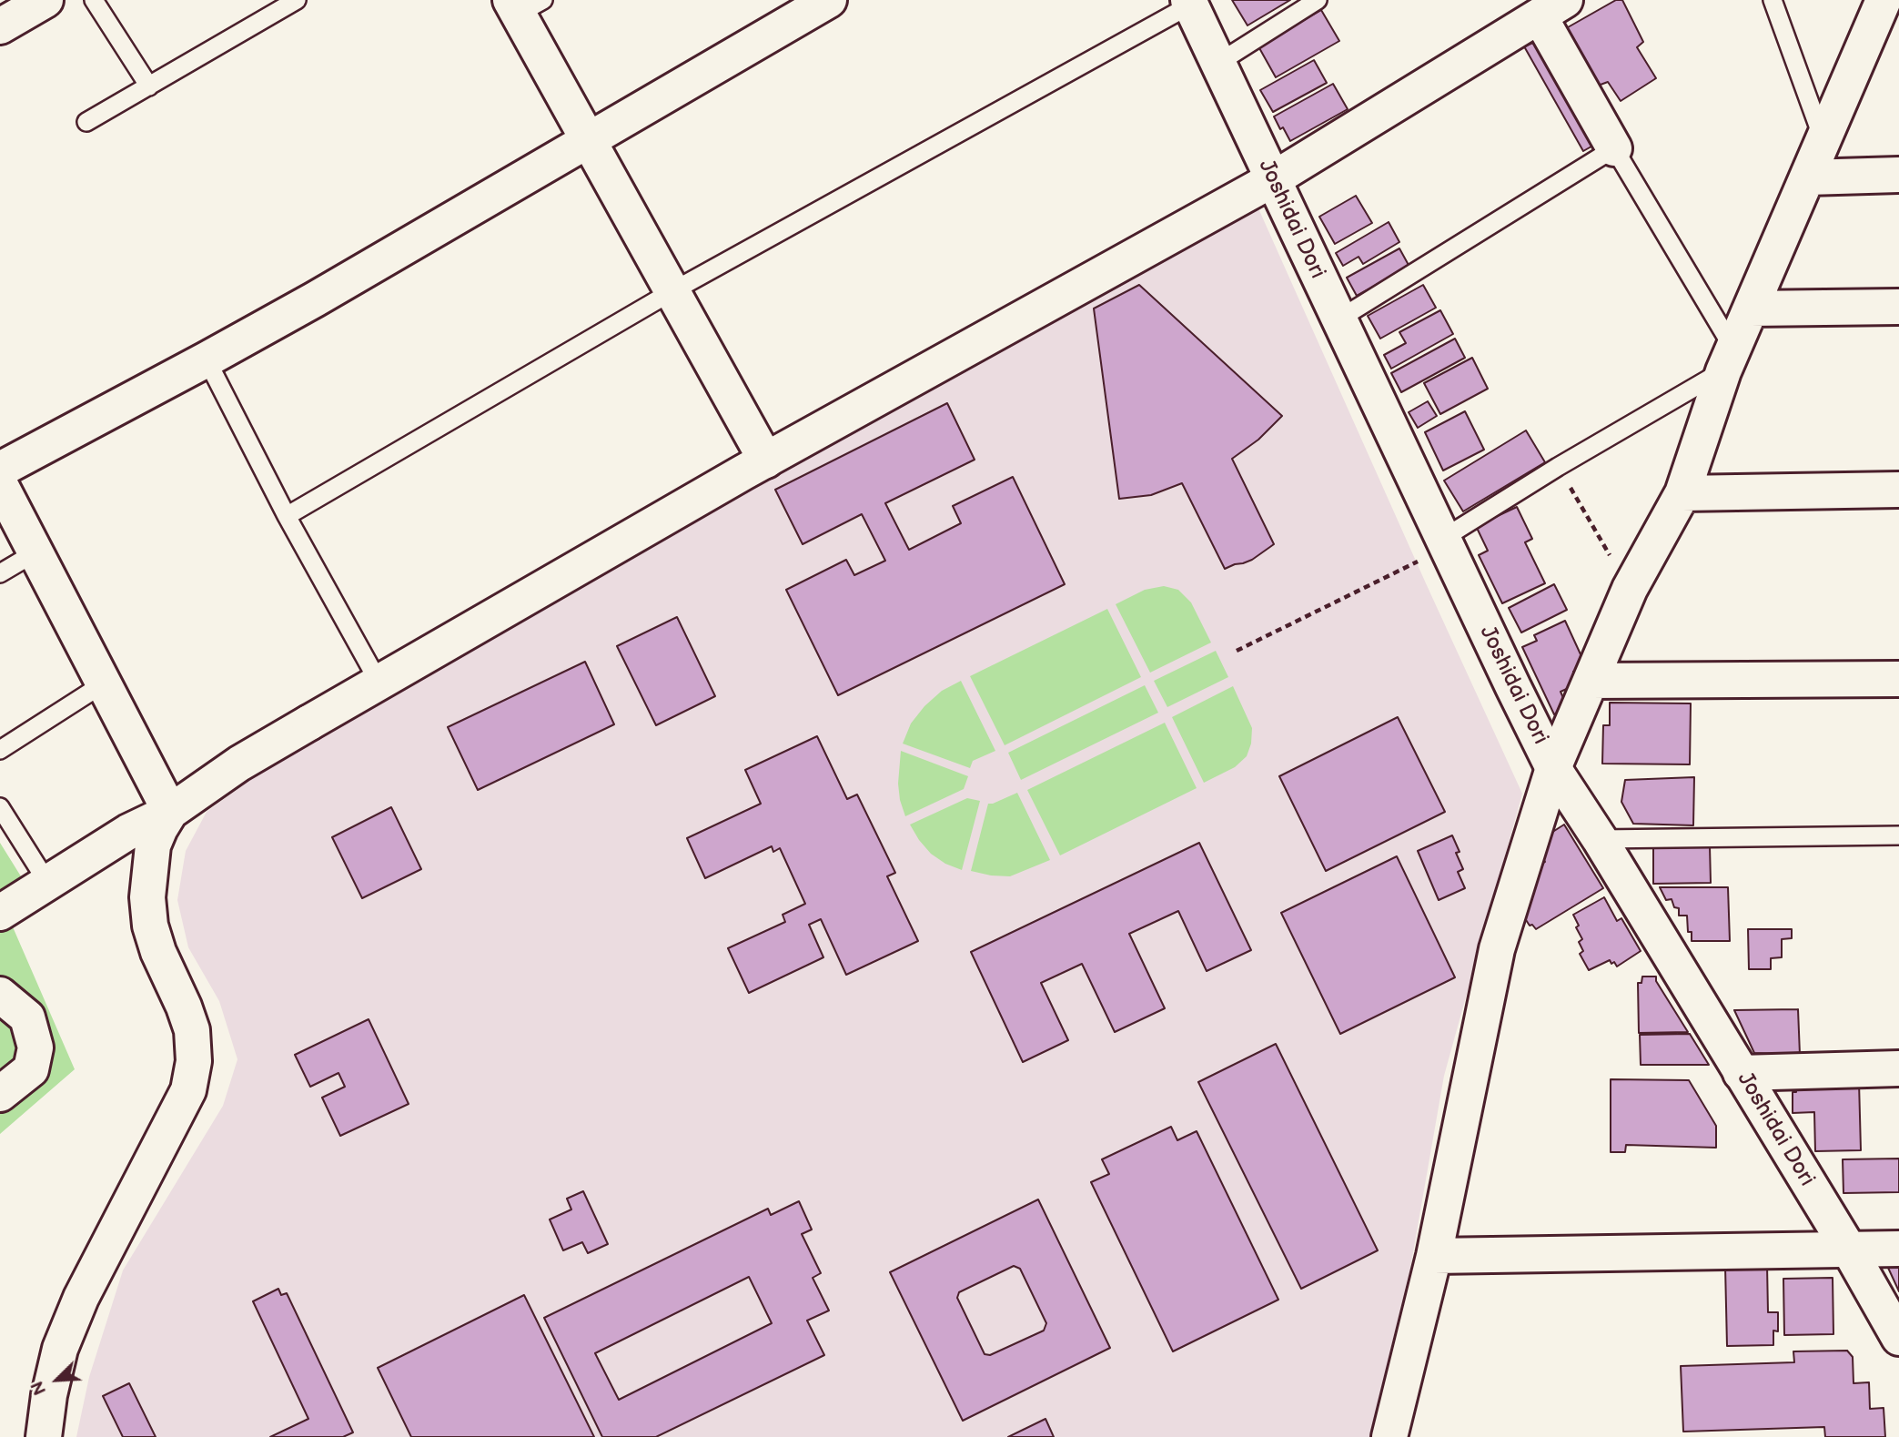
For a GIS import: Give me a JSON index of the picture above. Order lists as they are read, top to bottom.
{
  "streets": {
    "street": ["Joshidai Dori"]
  },
  "north": "bottom left"
}
